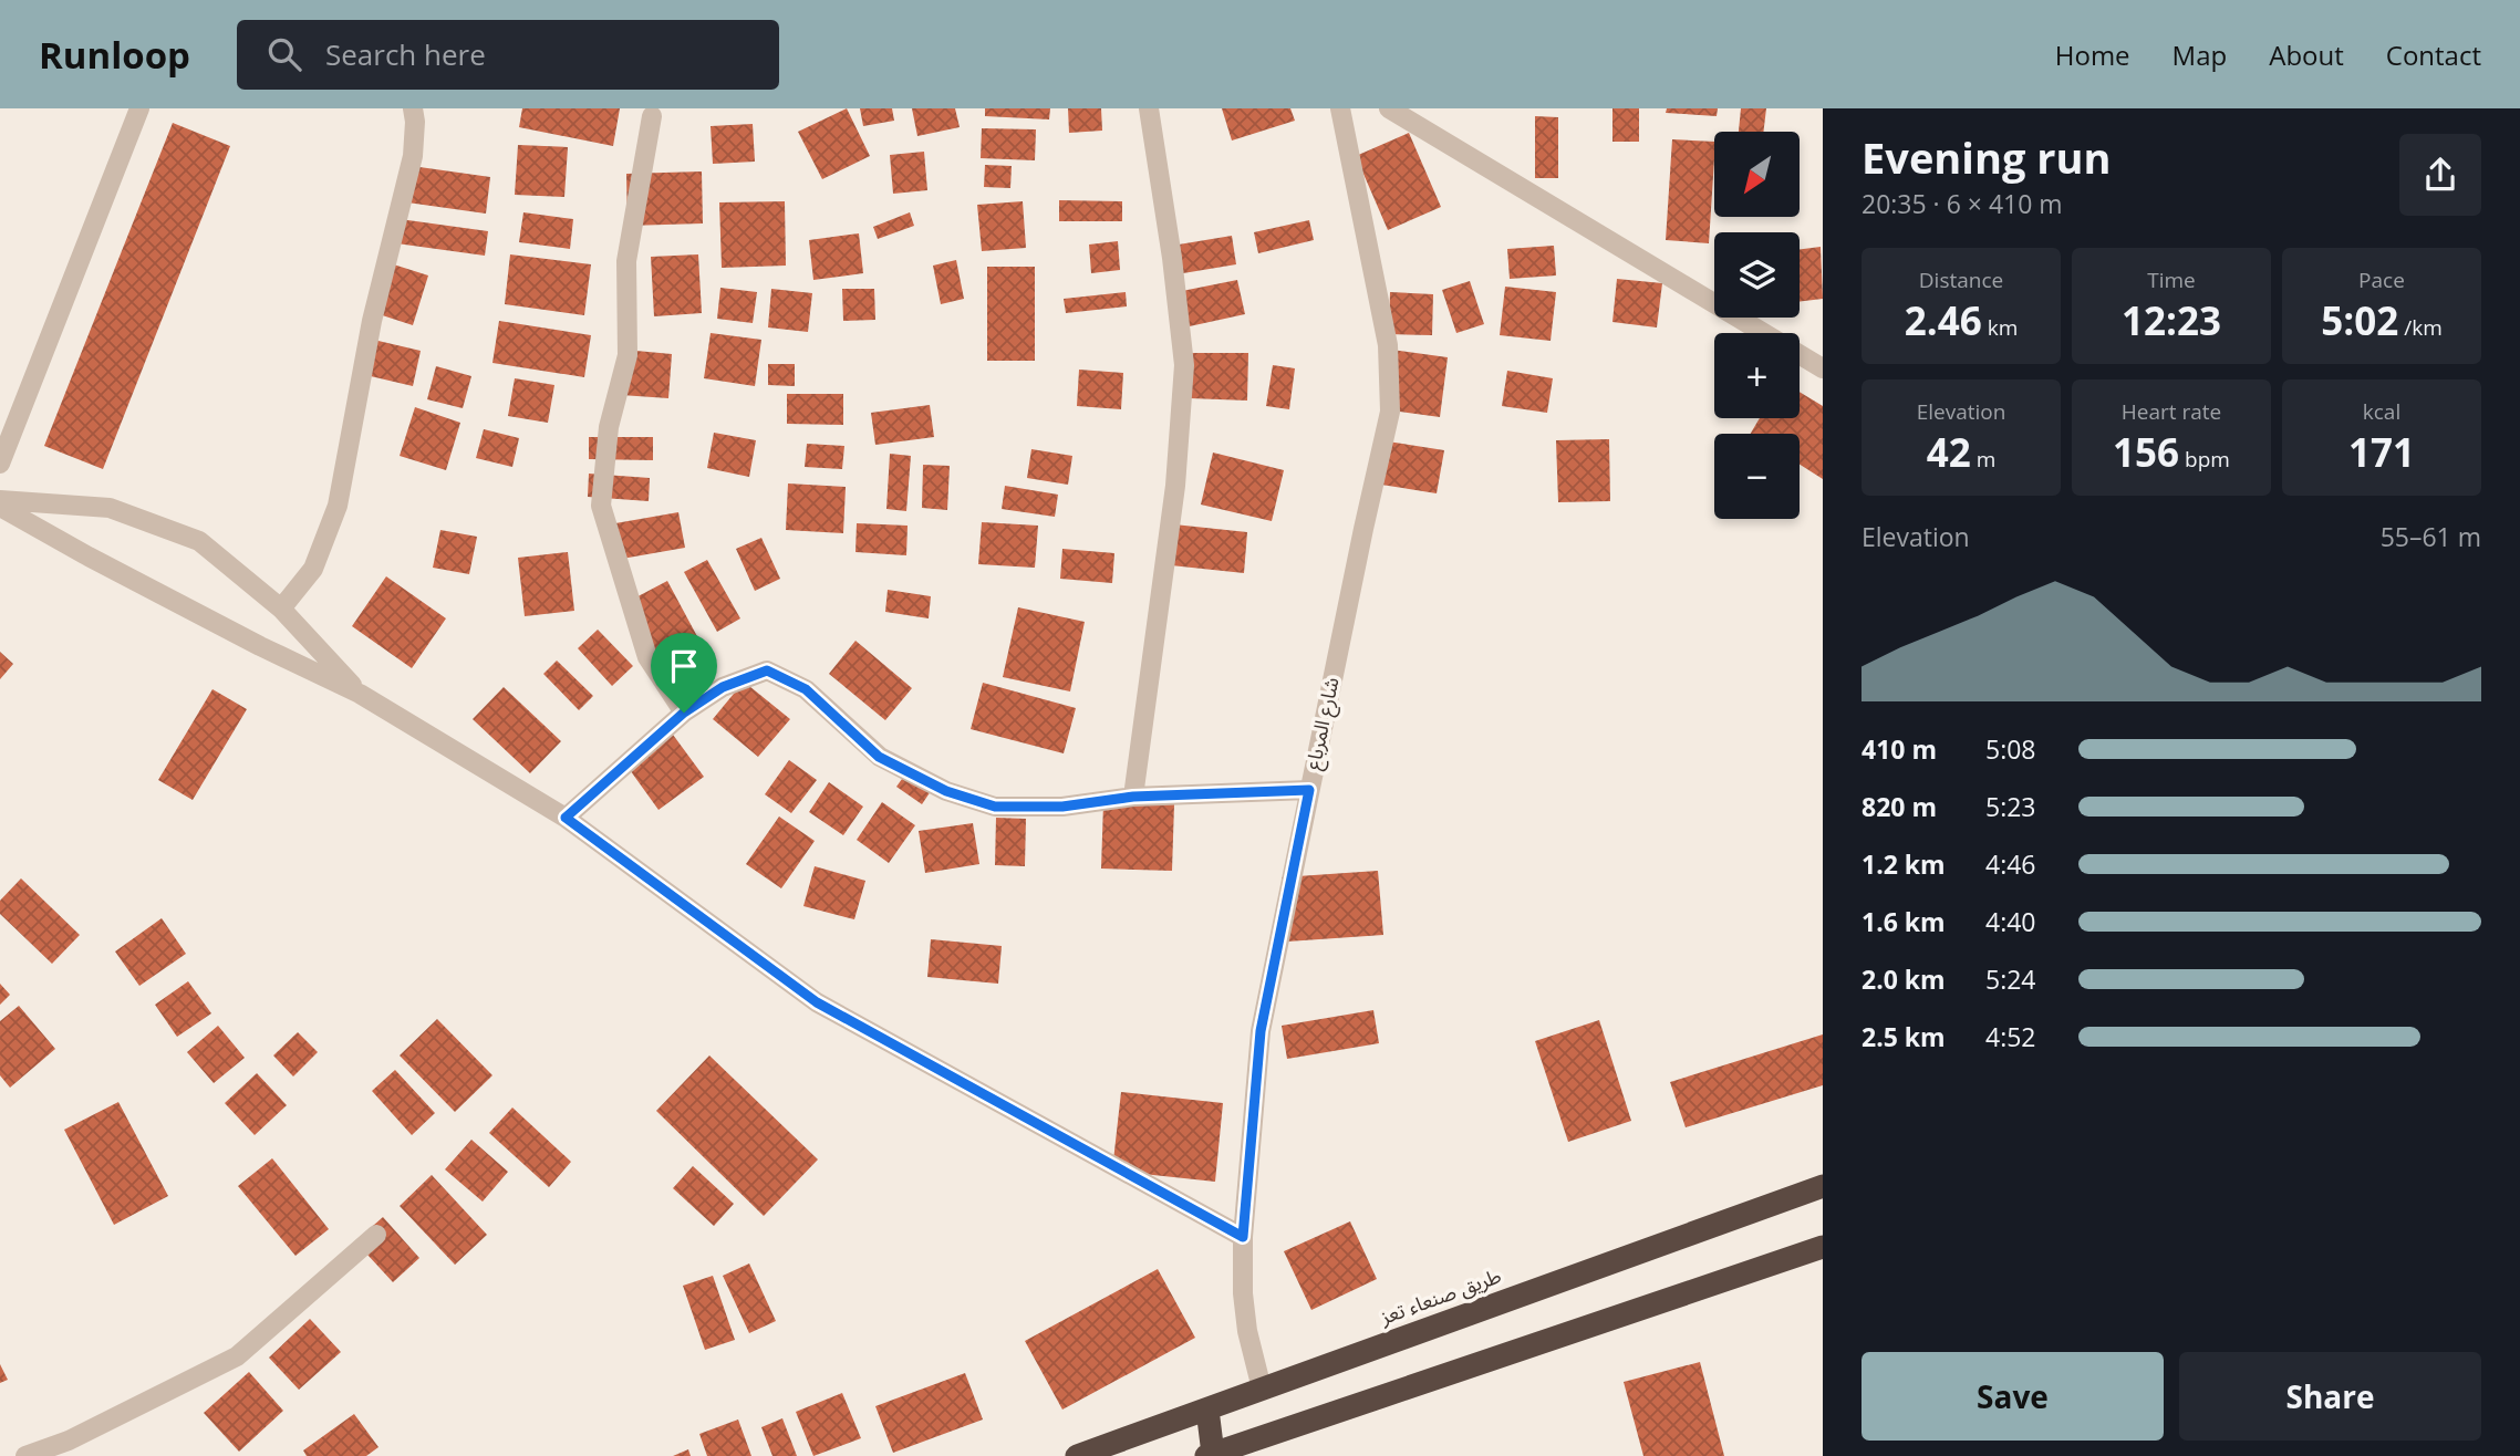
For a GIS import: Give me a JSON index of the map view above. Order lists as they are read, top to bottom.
{
  "streets": {
    "highway": ["طريق صنعاء تعز"],
    "street": ["شارع المرباع"]
  },
  "crossings": [
    ["شارع المرباع", "طريق صنعاء تعز"]
  ],
  "north": "bottom left",
  "page": {
    "header": "Runloop",
    "search": "Search here",
    "nav": [
      "Home",
      "Map",
      "About",
      "Contact"
    ],
    "heading": ["Evening run", "20:35 · 6 × 410 m"],
    "map_buttons": ["+", "−"],
    "stats": [
      ["Distance", "2.46 km"],
      ["Time", "12:23"],
      ["Pace", "5:02 /km"],
      ["Elevation", "42 m"],
      ["Heart rate", "156 bpm"],
      ["kcal", "171"]
    ],
    "chart": ["Elevation", "55–61 m"],
    "list": [
      {
        "name": "410 m",
        "note": "5:08"
      },
      {
        "name": "820 m",
        "note": "5:23"
      },
      {
        "name": "1.2 km",
        "note": "4:46"
      },
      {
        "name": "1.6 km",
        "note": "4:40"
      },
      {
        "name": "2.0 km",
        "note": "5:24"
      },
      {
        "name": "2.5 km",
        "note": "4:52"
      }
    ],
    "buttons": ["Save", "Share"]
  }
}
